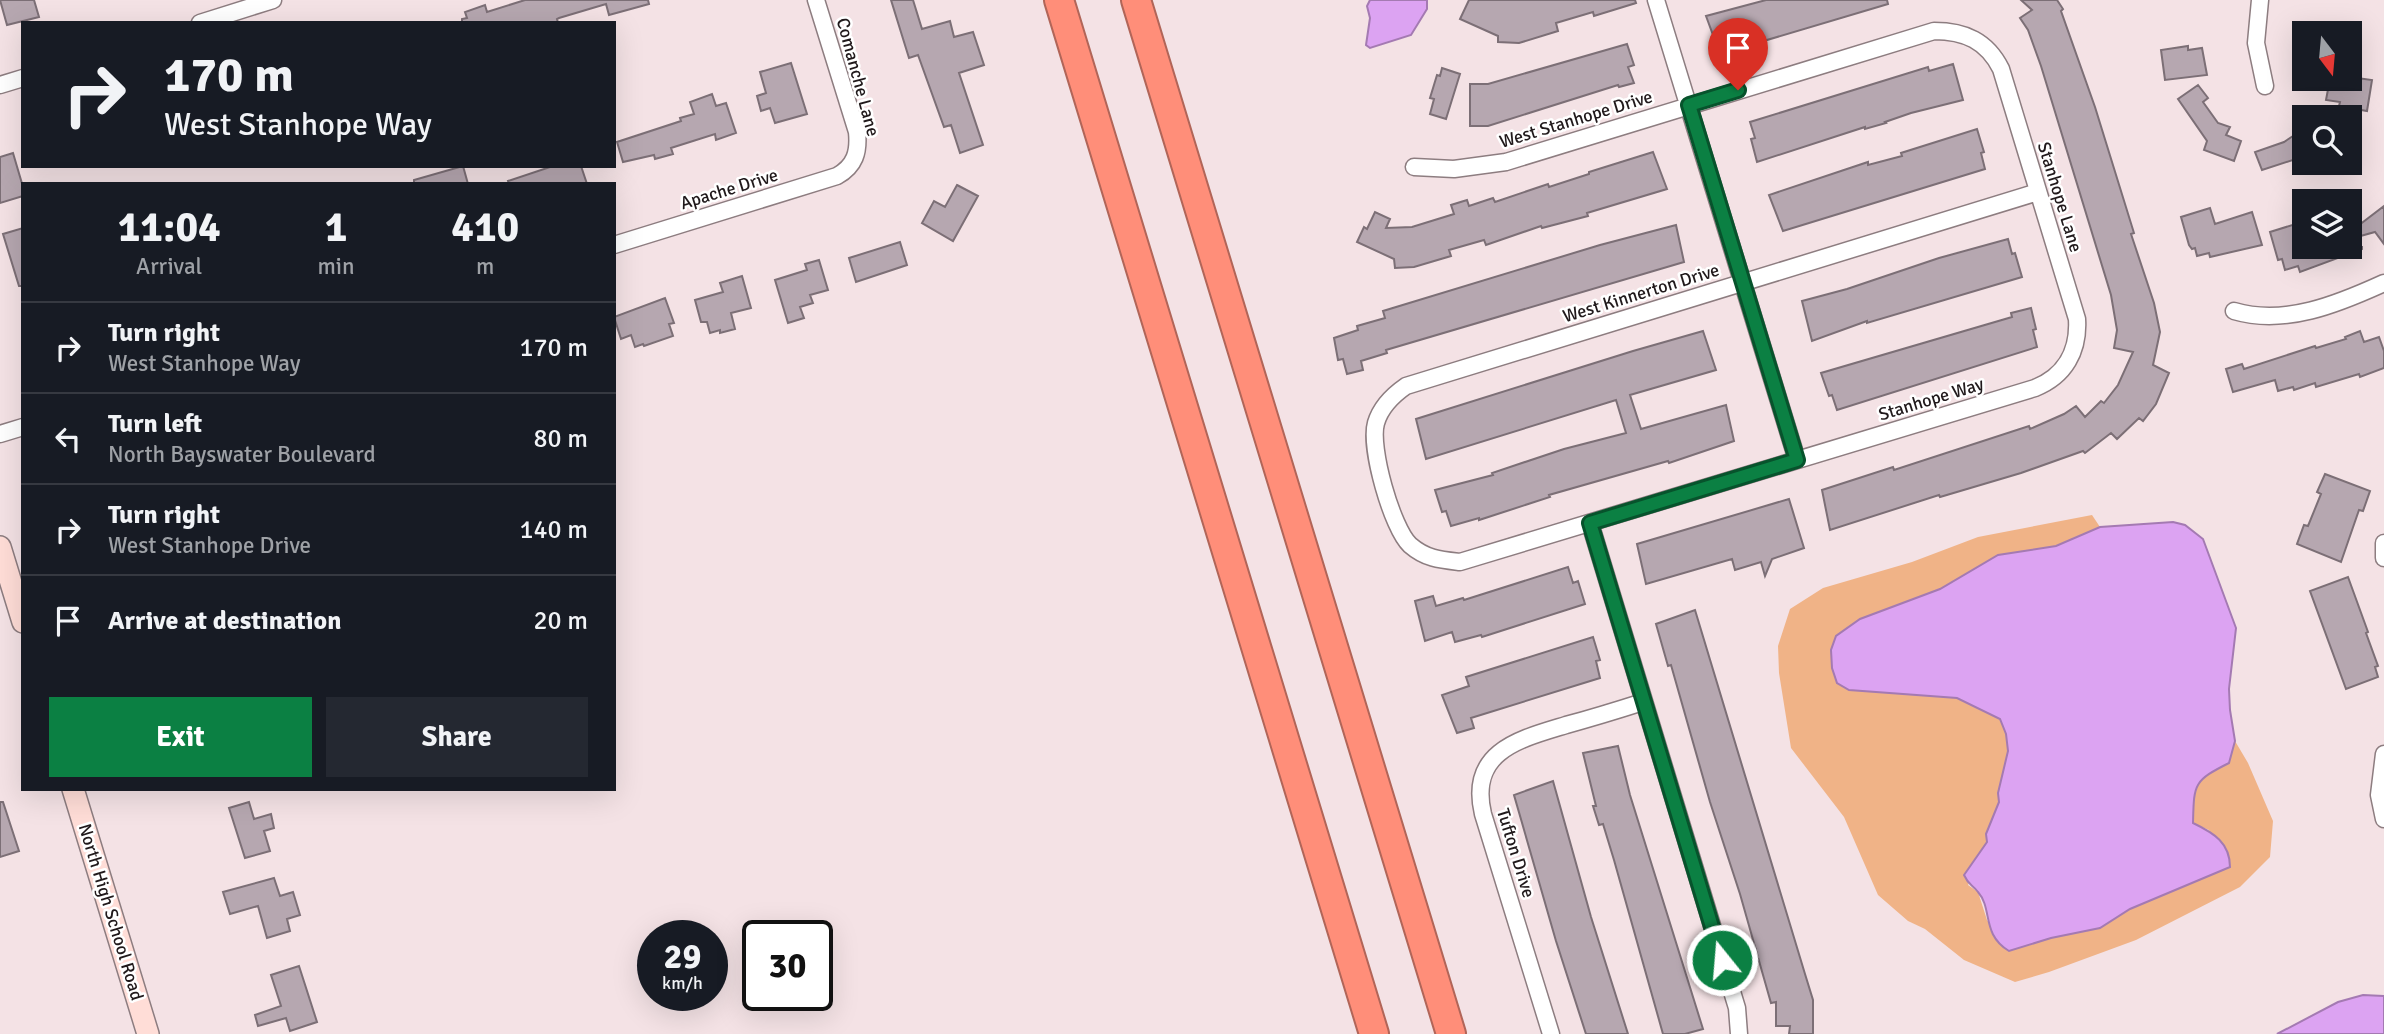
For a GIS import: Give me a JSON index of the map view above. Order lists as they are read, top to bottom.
{
  "streets": {
    "street": [
      "Comanche Lane",
      "West Stanhope Drive",
      "Apache Drive",
      "Stanhope Lane",
      "West Kinnerton Drive",
      "Stanhope Way",
      "Tufton Drive",
      "North High School Road"
    ]
  },
  "crossings": [
    ["Comanche Lane", "Apache Drive"],
    ["West Stanhope Drive", "Stanhope Lane"],
    ["Stanhope Lane", "West Kinnerton Drive"],
    ["Stanhope Lane", "Stanhope Way"],
    ["West Kinnerton Drive", "Stanhope Way"]
  ],
  "north": "bottom",
  "page": {
    "turn": ["170 m", "West Stanhope Way"],
    "eta": [
      "11:04",
      "Arrival",
      "1",
      "min",
      "410",
      "m"
    ],
    "list": [
      {
        "name": "Turn right",
        "note": "West Stanhope Way",
        "value": "170 m"
      },
      {
        "name": "Turn left",
        "note": "North Bayswater Boulevard",
        "value": "80 m"
      },
      {
        "name": "Turn right",
        "note": "West Stanhope Drive",
        "value": "140 m"
      },
      {
        "name": "Arrive at destination",
        "value": "20 m"
      }
    ],
    "buttons": ["Exit", "Share"],
    "speed": "29 km/h",
    "limit": "30"
  }
}
